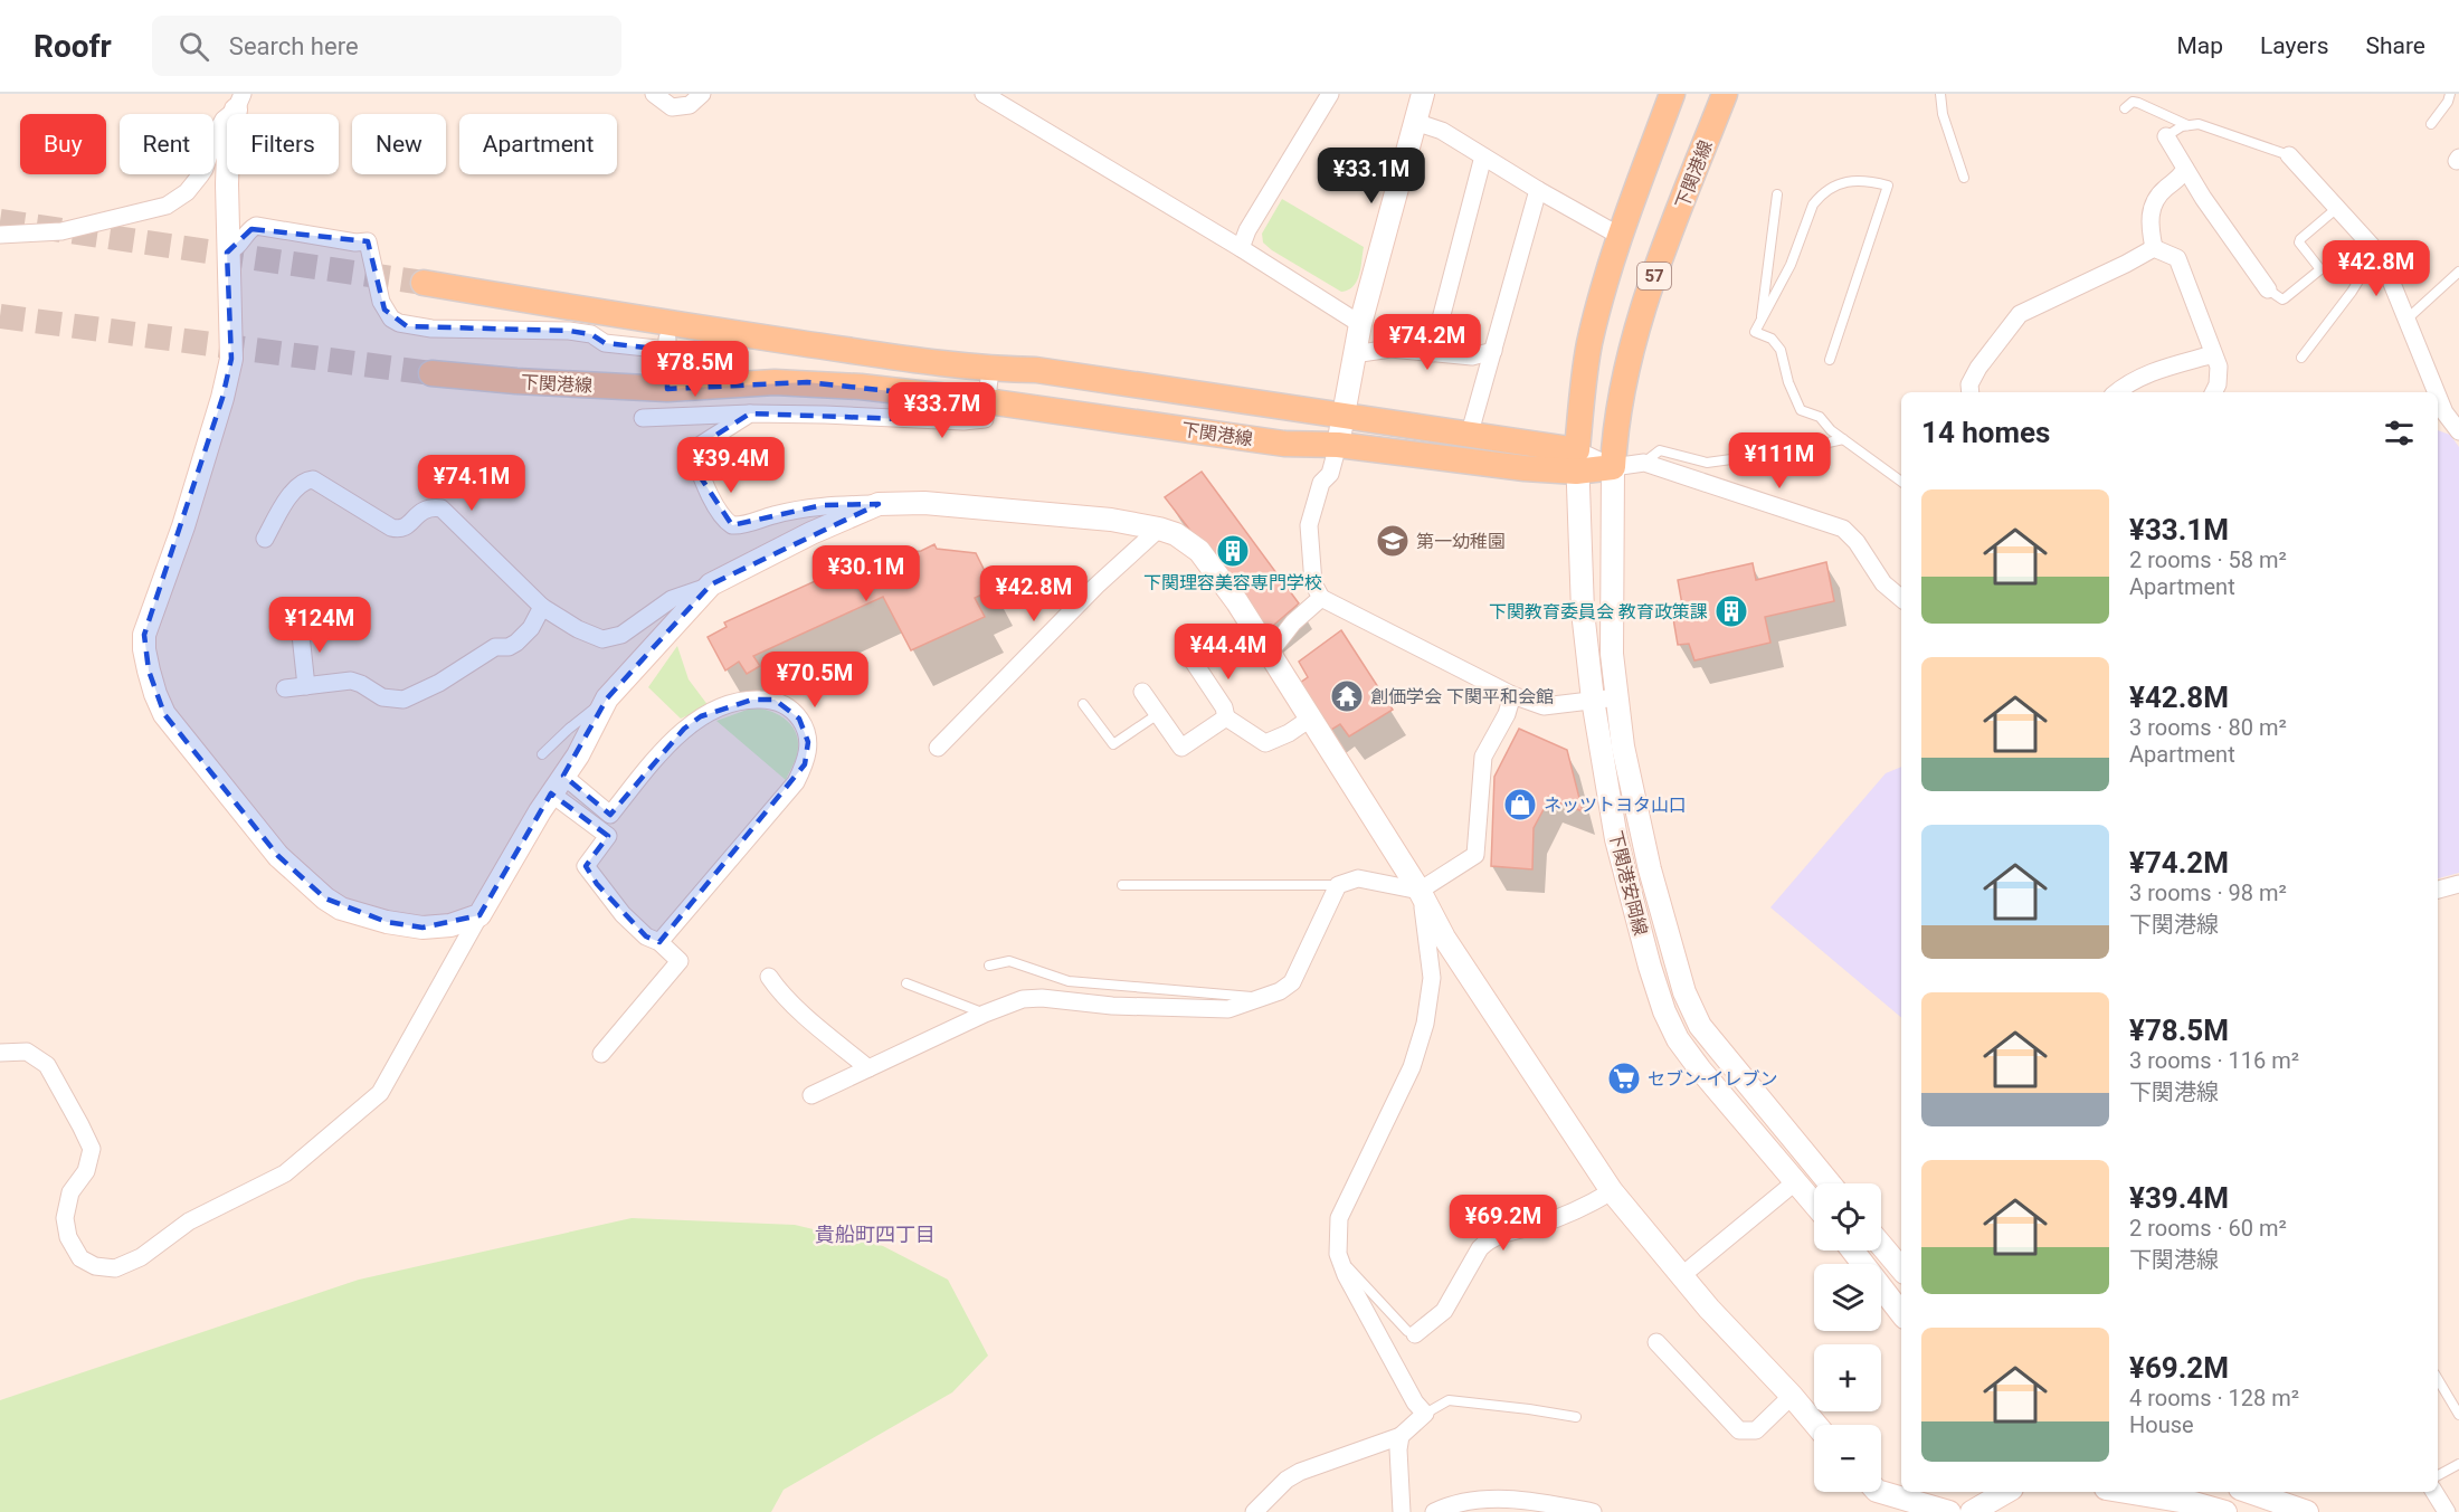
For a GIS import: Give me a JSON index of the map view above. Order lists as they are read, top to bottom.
{
  "streets": {
    "main road": ["下関港線", "57"],
    "street": ["下関港安岡線"]
  },
  "crossings": [
    ["下関港線", "57"],
    ["下関港線", "下関港安岡線"],
    ["57", "下関港安岡線"]
  ],
  "districts": ["貴船町四丁目"],
  "places": {
    "school or university": ["第一幼稚園"],
    "building": ["下関理容美容専門学校", "下関教育委員会 教育政策課"],
    "temple": ["創価学会 下関平和会館"],
    "shop": ["ネッツトヨタ山口"],
    "supermarket": ["セブン-イレブン"]
  },
  "page": {
    "header": "Roofr",
    "search": "Search here",
    "nav": ["Map", "Layers", "Share"],
    "chip": [
      "Buy",
      "Rent",
      "Filters",
      "New",
      "Apartment"
    ],
    "price": [
      "¥33.1M",
      "¥42.8M",
      "¥74.2M",
      "¥78.5M",
      "¥33.7M",
      "¥111M",
      "¥39.4M",
      "¥74.1M",
      "¥30.1M",
      "¥42.8M",
      "¥124M",
      "¥44.4M",
      "¥70.5M",
      "¥69.2M"
    ],
    "heading": "14 homes",
    "list": [
      {
        "name": "¥33.1M",
        "note": "2 rooms · 58 m² · Apartment"
      },
      {
        "name": "¥42.8M",
        "note": "3 rooms · 80 m² · Apartment"
      },
      {
        "name": "¥74.2M",
        "note": "3 rooms · 98 m² · 下関港線"
      },
      {
        "name": "¥78.5M",
        "note": "3 rooms · 116 m² · 下関港線"
      },
      {
        "name": "¥39.4M",
        "note": "2 rooms · 60 m² · 下関港線"
      },
      {
        "name": "¥69.2M",
        "note": "4 rooms · 128 m² · House"
      }
    ],
    "map_buttons": ["+", "−"]
  }
}
